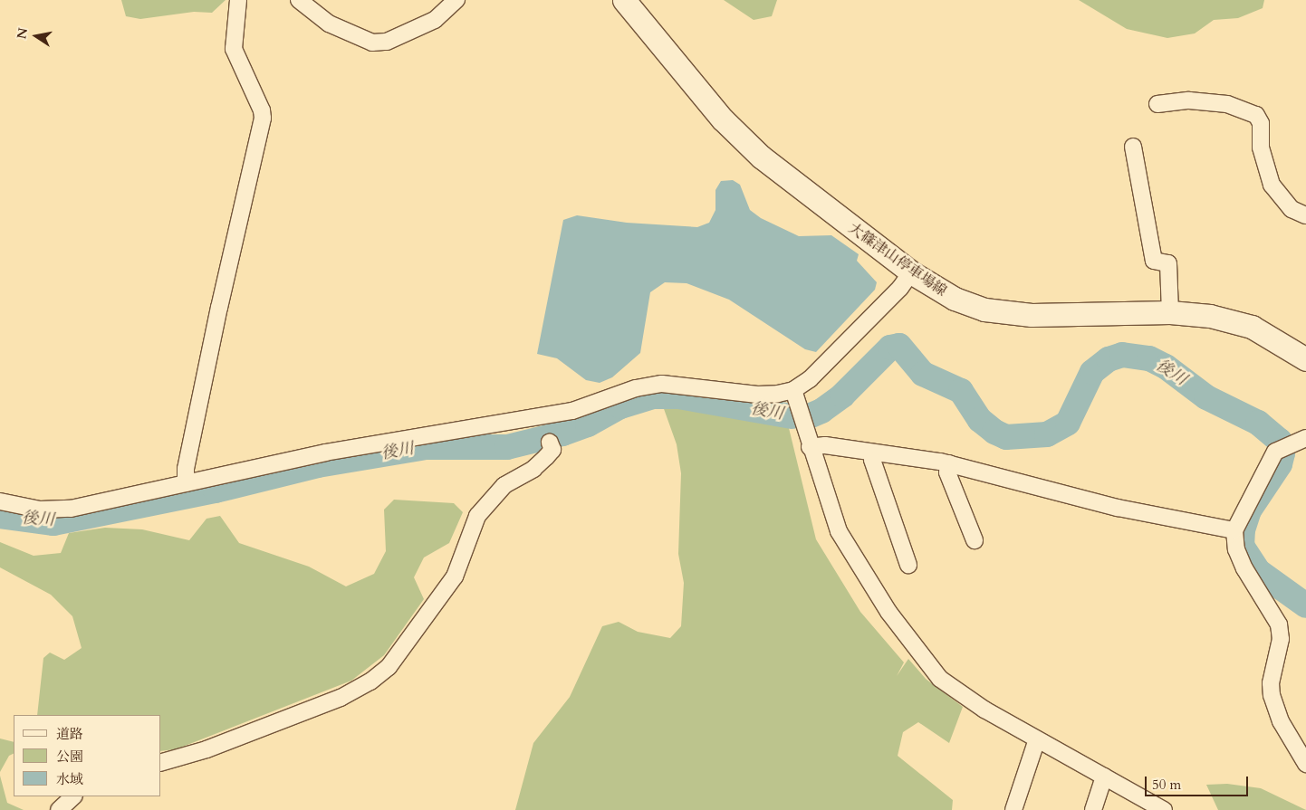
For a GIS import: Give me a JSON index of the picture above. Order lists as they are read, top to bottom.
{
  "streets": {
    "main road": ["大篠津山停車場線"]
  },
  "water": ["後川"],
  "legend": ["道路", "公園", "水域"],
  "scale_bar": "50 m",
  "north": "left"
}
